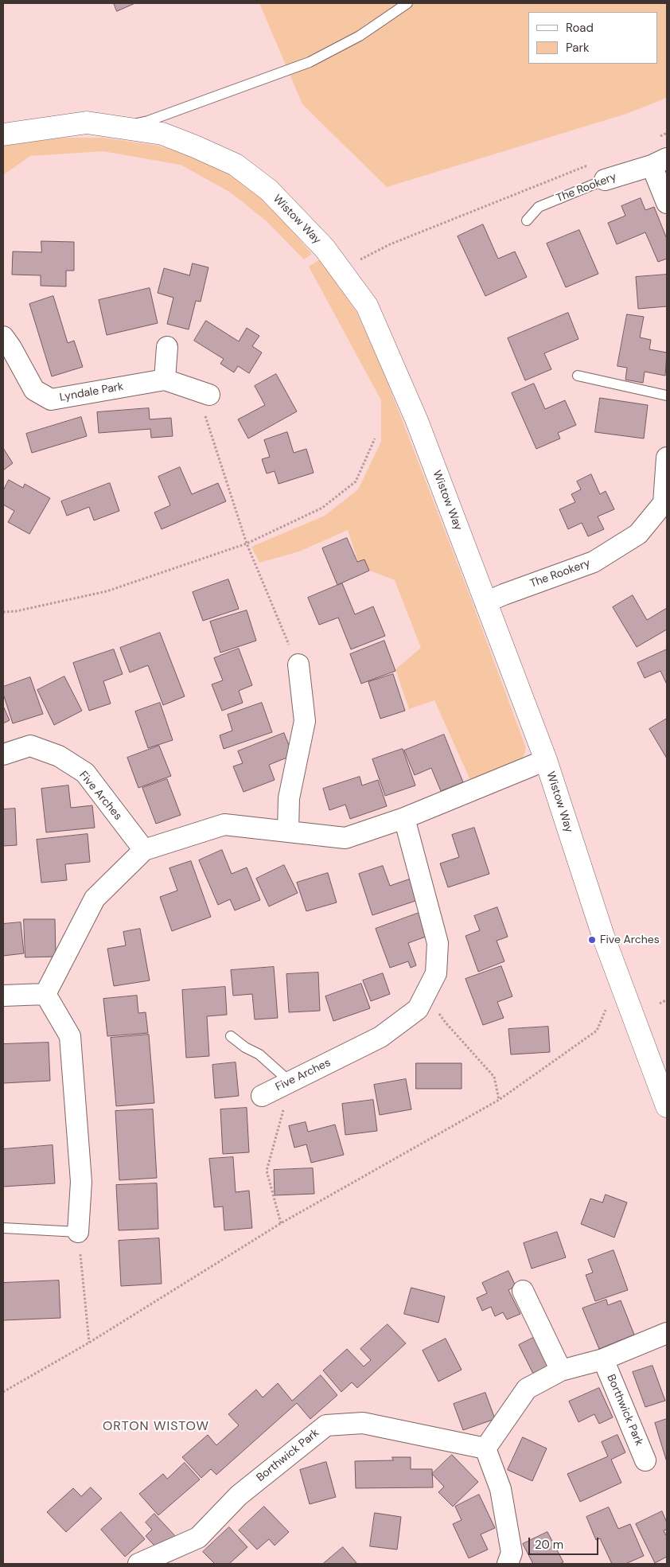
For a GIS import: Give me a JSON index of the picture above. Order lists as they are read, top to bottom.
{
  "streets": {
    "street": [
      "The Rookery",
      "Wistow Way",
      "Lyndale Park",
      "Five Arches",
      "Borthwick Park"
    ]
  },
  "crossings": [
    ["The Rookery", "Wistow Way"]
  ],
  "districts": ["ORTON WISTOW"],
  "places": ["Five Arches"],
  "legend": ["Road", "Park"],
  "scale_bar": "20 m"
}
